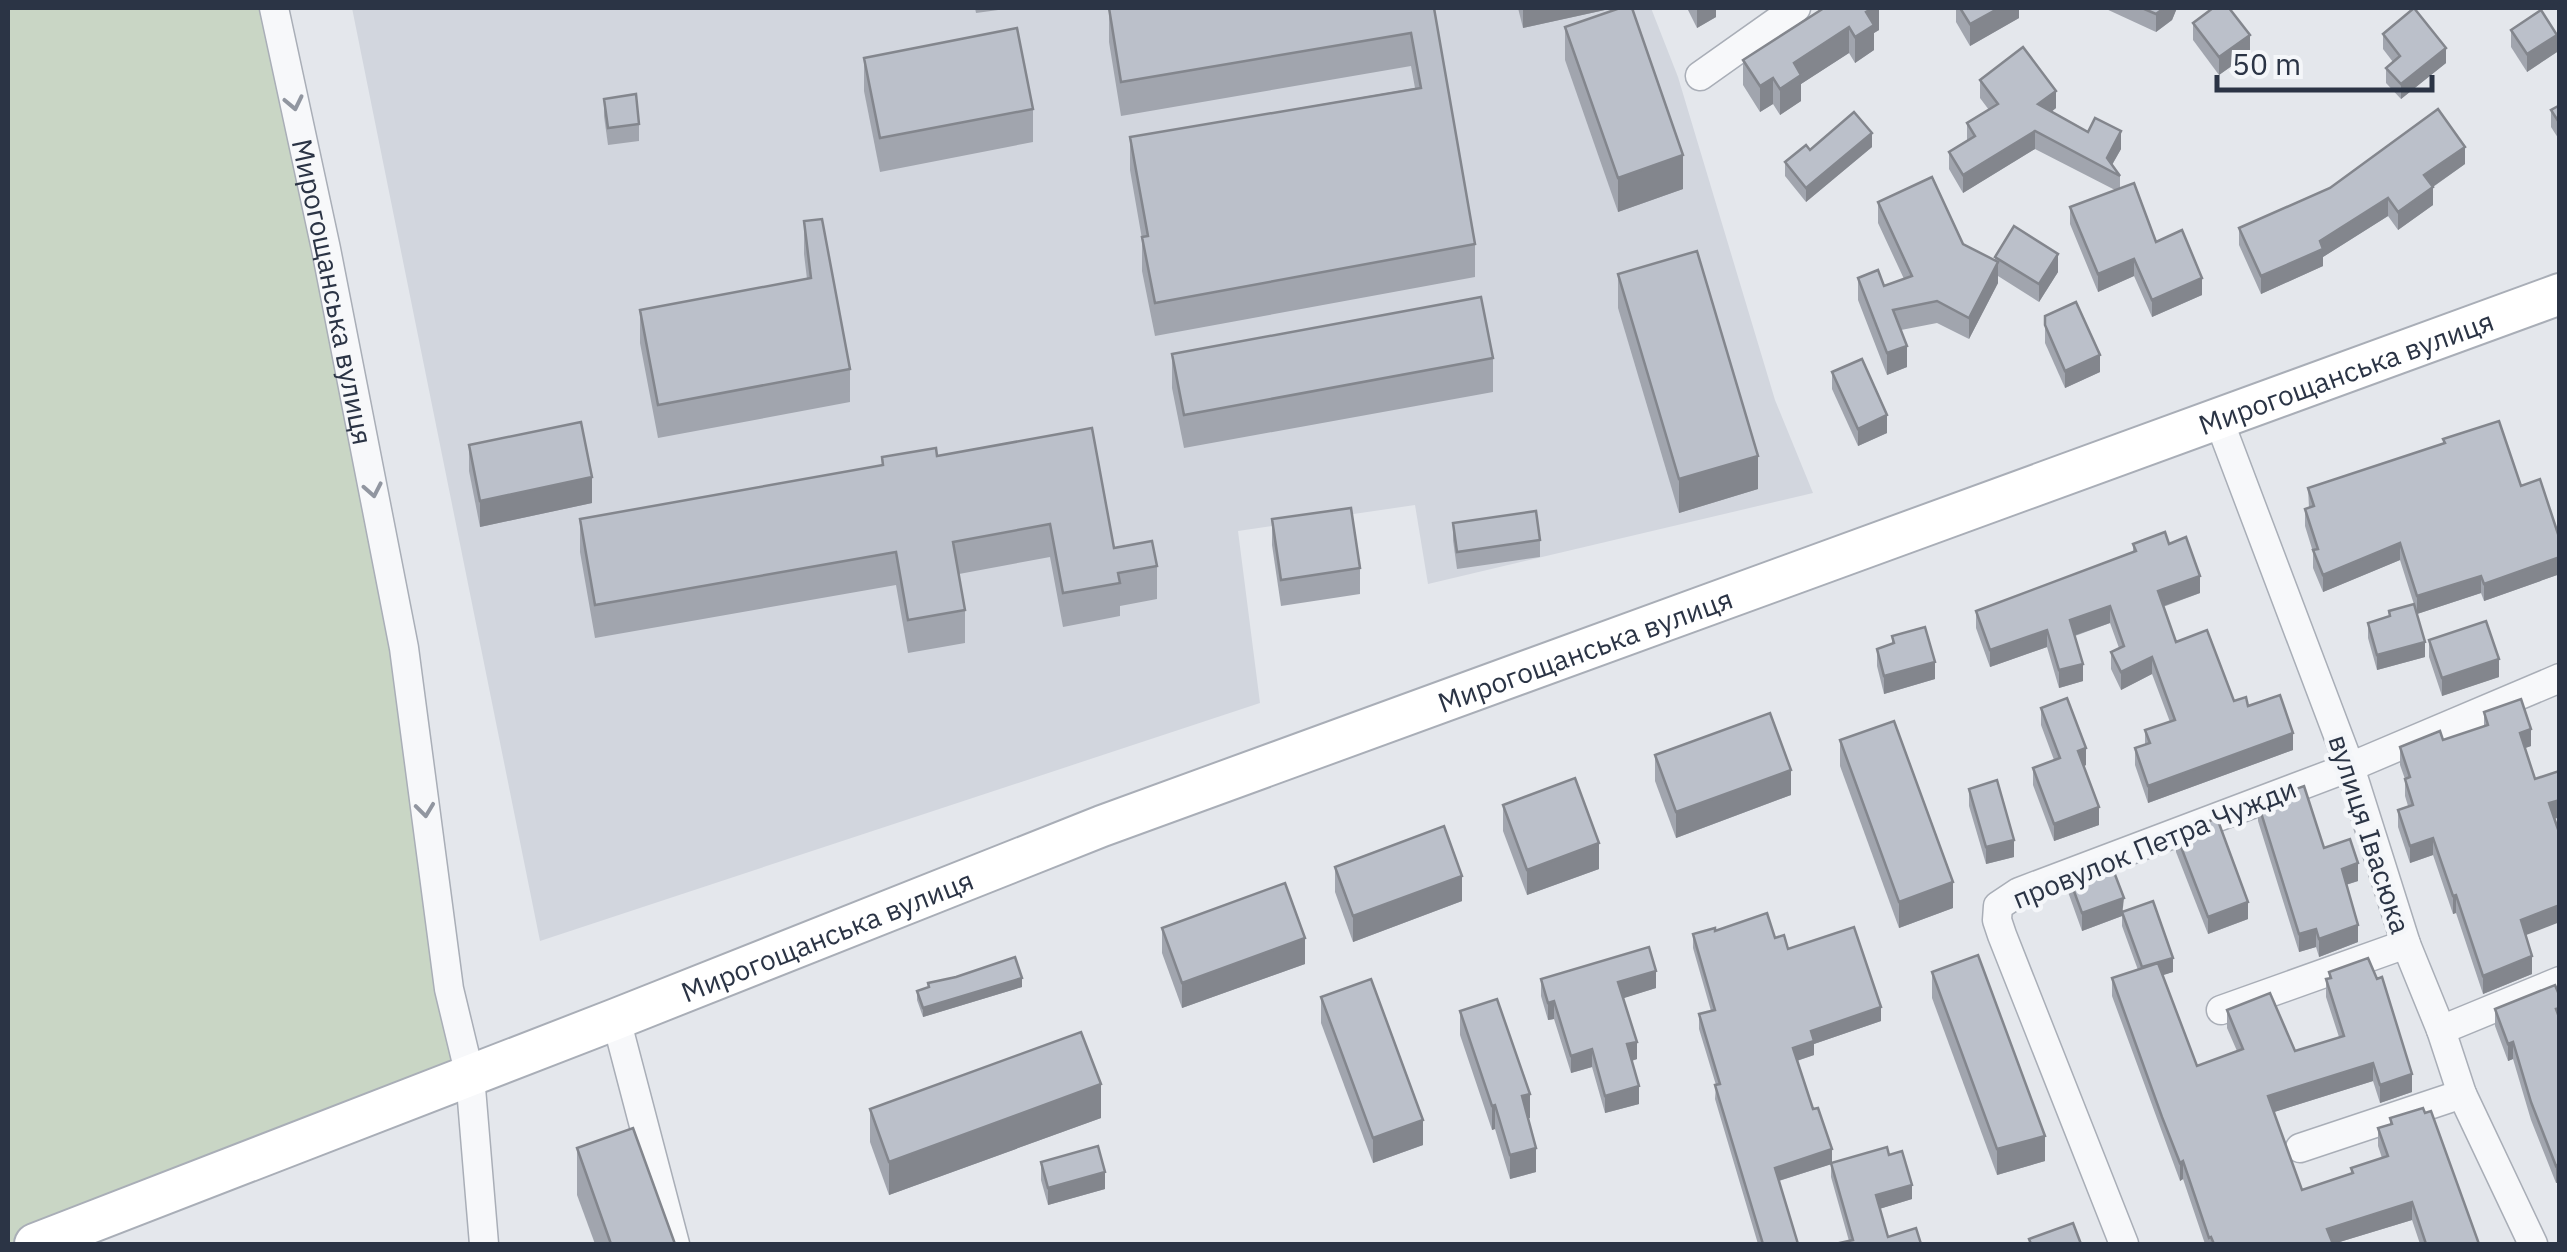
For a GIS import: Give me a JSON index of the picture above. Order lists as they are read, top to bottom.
{
  "streets": {
    "main road": ["Мирогощанська вулиця"],
    "street": ["вулиця Івасюка", "провулок Петра Чужди"]
  },
  "crossings": [
    ["Мирогощанська вулиця", "вулиця Івасюка"],
    ["вулиця Івасюка", "провулок Петра Чужди"]
  ],
  "scale_bar": "50 m"
}
